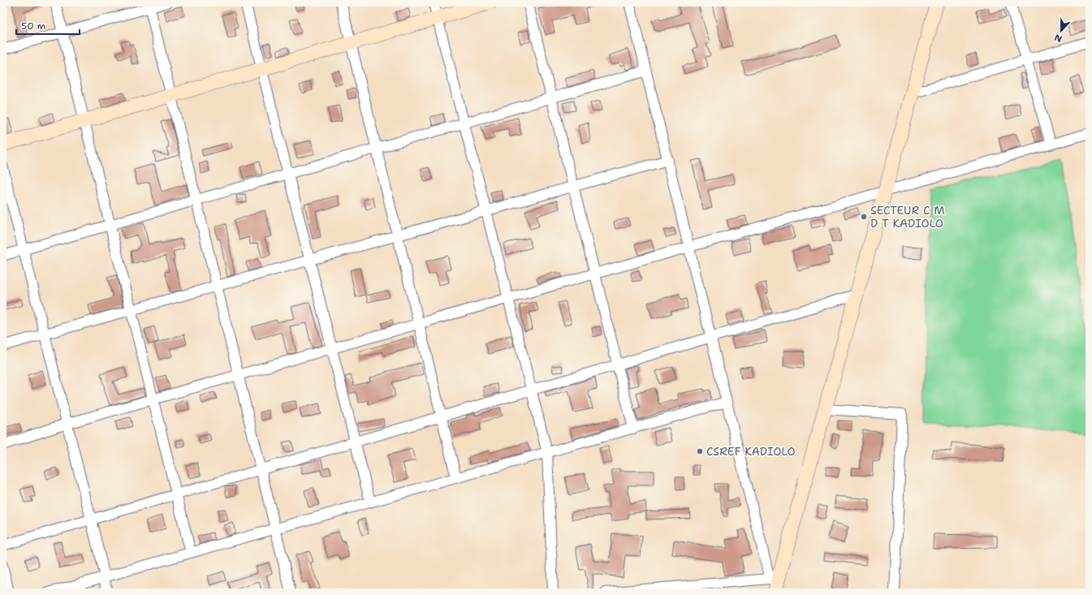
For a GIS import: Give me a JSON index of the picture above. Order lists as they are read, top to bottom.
{
  "places": ["SECTEUR C M D T KADIOLO", "CSREF KADIOLO"],
  "scale_bar": "50 m",
  "north": "bottom"
}
